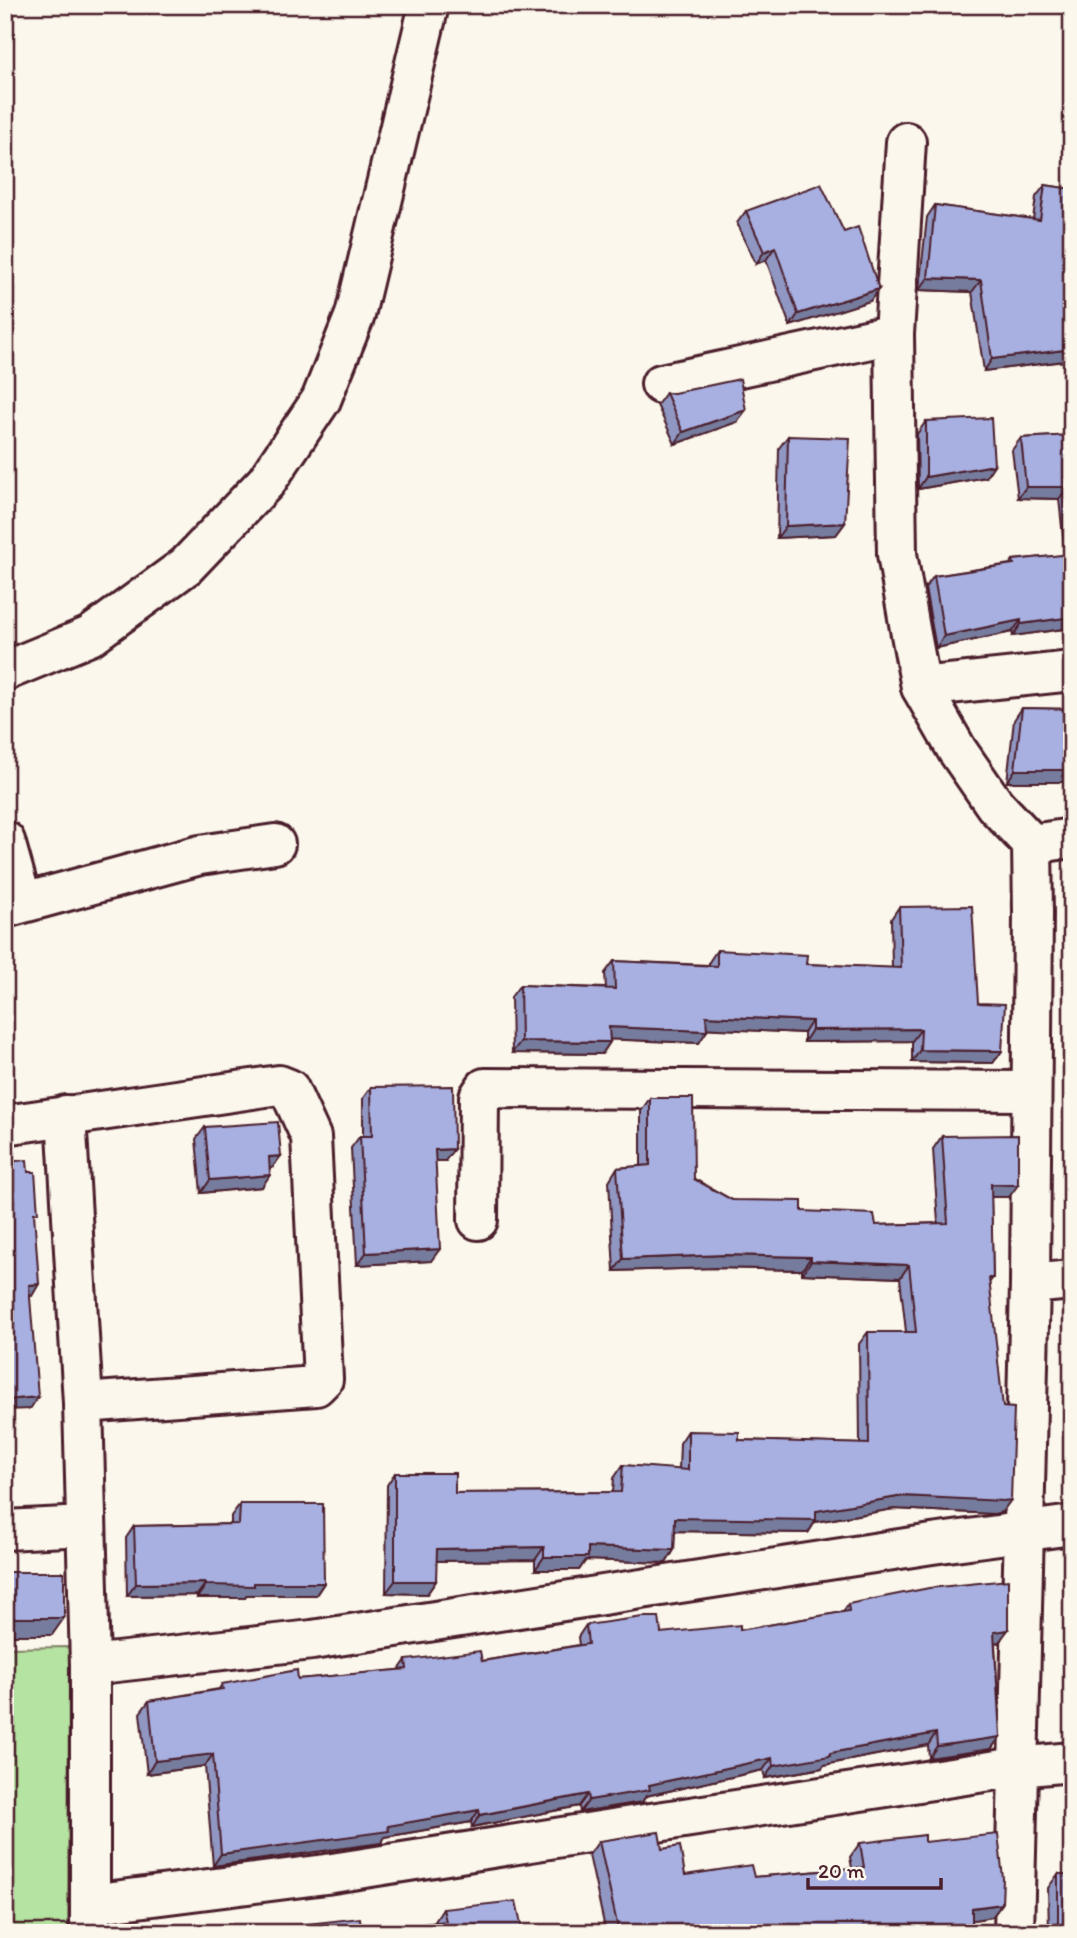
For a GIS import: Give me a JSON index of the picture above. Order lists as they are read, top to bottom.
{
  "scale_bar": "20 m"
}
